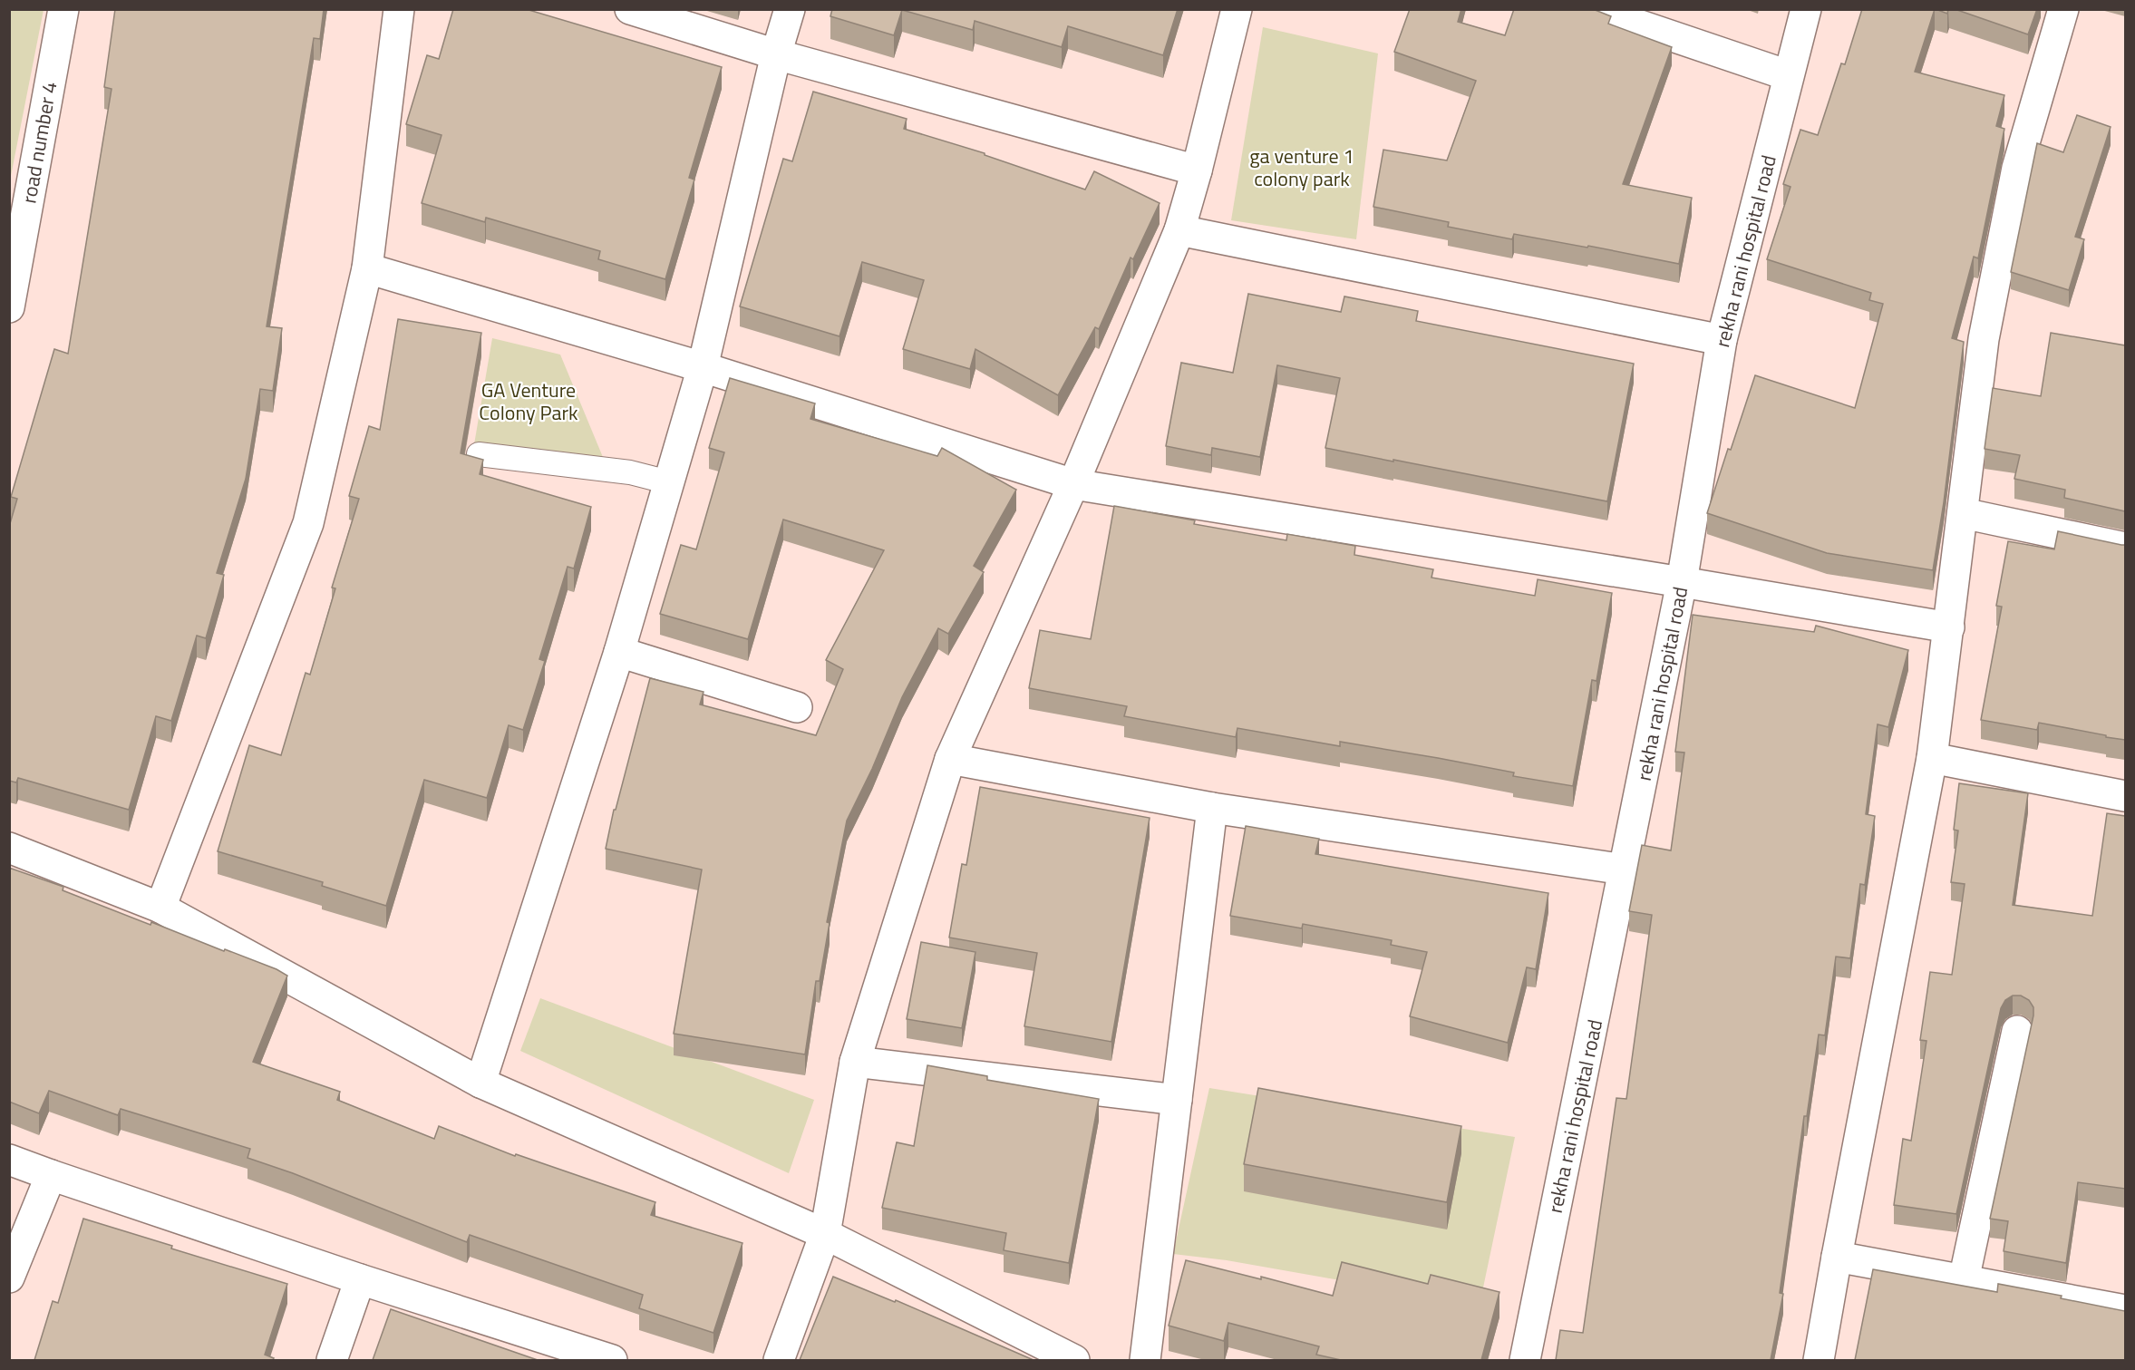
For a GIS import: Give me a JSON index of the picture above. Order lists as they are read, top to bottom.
{
  "streets": {
    "street": ["road number 4", "rekha rani hospital road"]
  },
  "parks": ["ga venture 1 colony park", "GA Venture Colony Park"]
}
